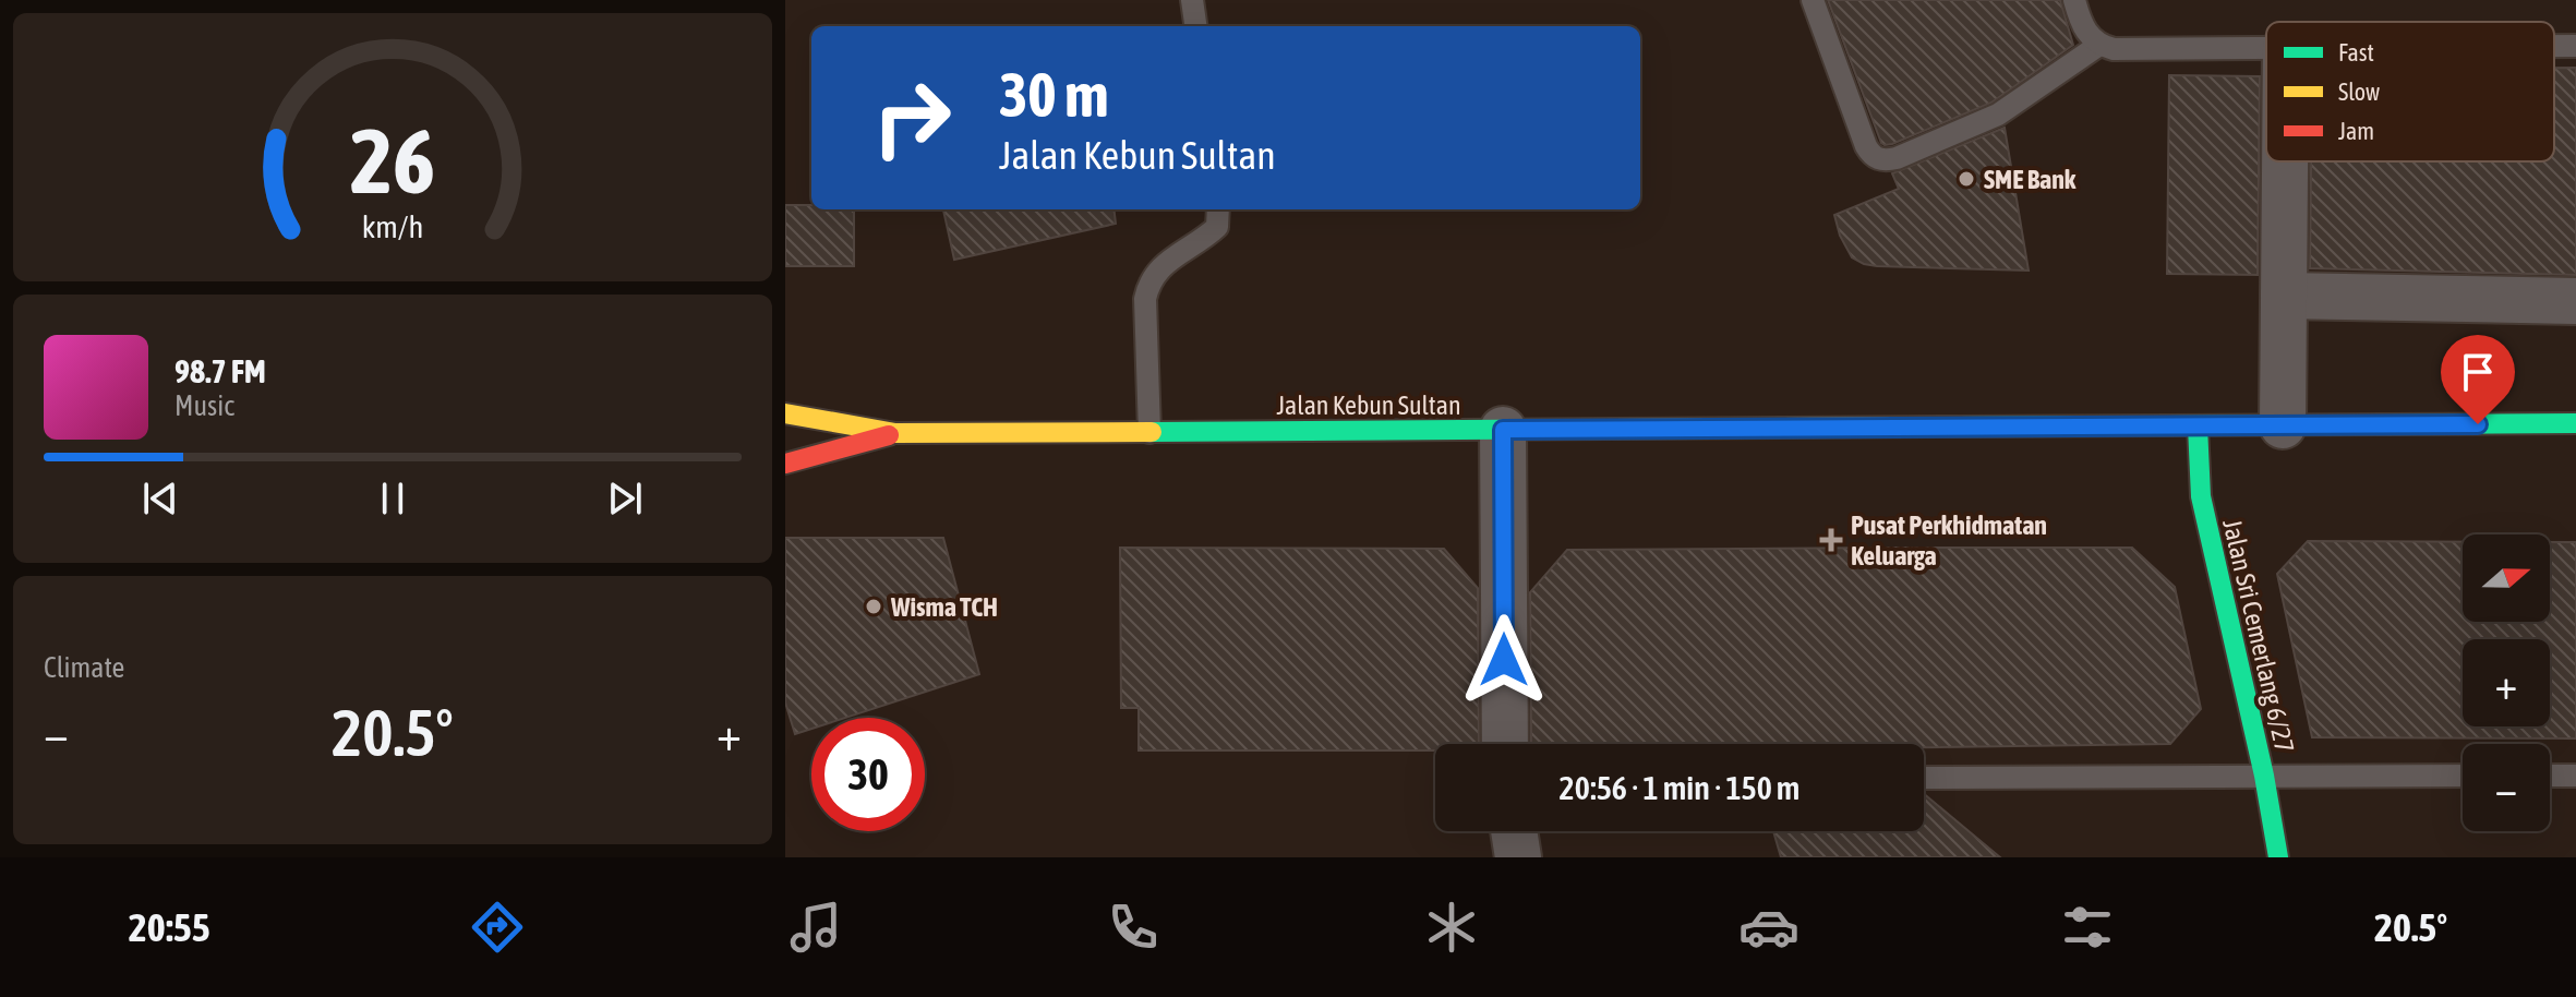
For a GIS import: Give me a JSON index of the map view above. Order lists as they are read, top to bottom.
{
  "streets": {
    "main road": ["Jalan Kebun Sultan", "Jalan Sri Cemerlang 6/27"]
  },
  "crossings": [
    ["Jalan Kebun Sultan", "Jalan Sri Cemerlang 6/27"]
  ],
  "places": {
    "other": ["SME Bank", "Wisma TCH"],
    "health": ["Pusat Perkhidmatan Keluarga"]
  },
  "legend": ["Fast", "Slow", "Jam"],
  "north": "right",
  "page": {
    "turn": ["30 m", "Jalan Kebun Sultan"],
    "song": ["98.7 FM", "Music"],
    "map_buttons": ["+", "−"],
    "tile": "Climate",
    "heat": ["−", "20.5°", "+"],
    "limit": "30",
    "trip": "20:56 · 1 min · 150 m",
    "tabs": ["20:55", "20.5°"],
    "gauge": ["26", "km/h"]
  }
}
